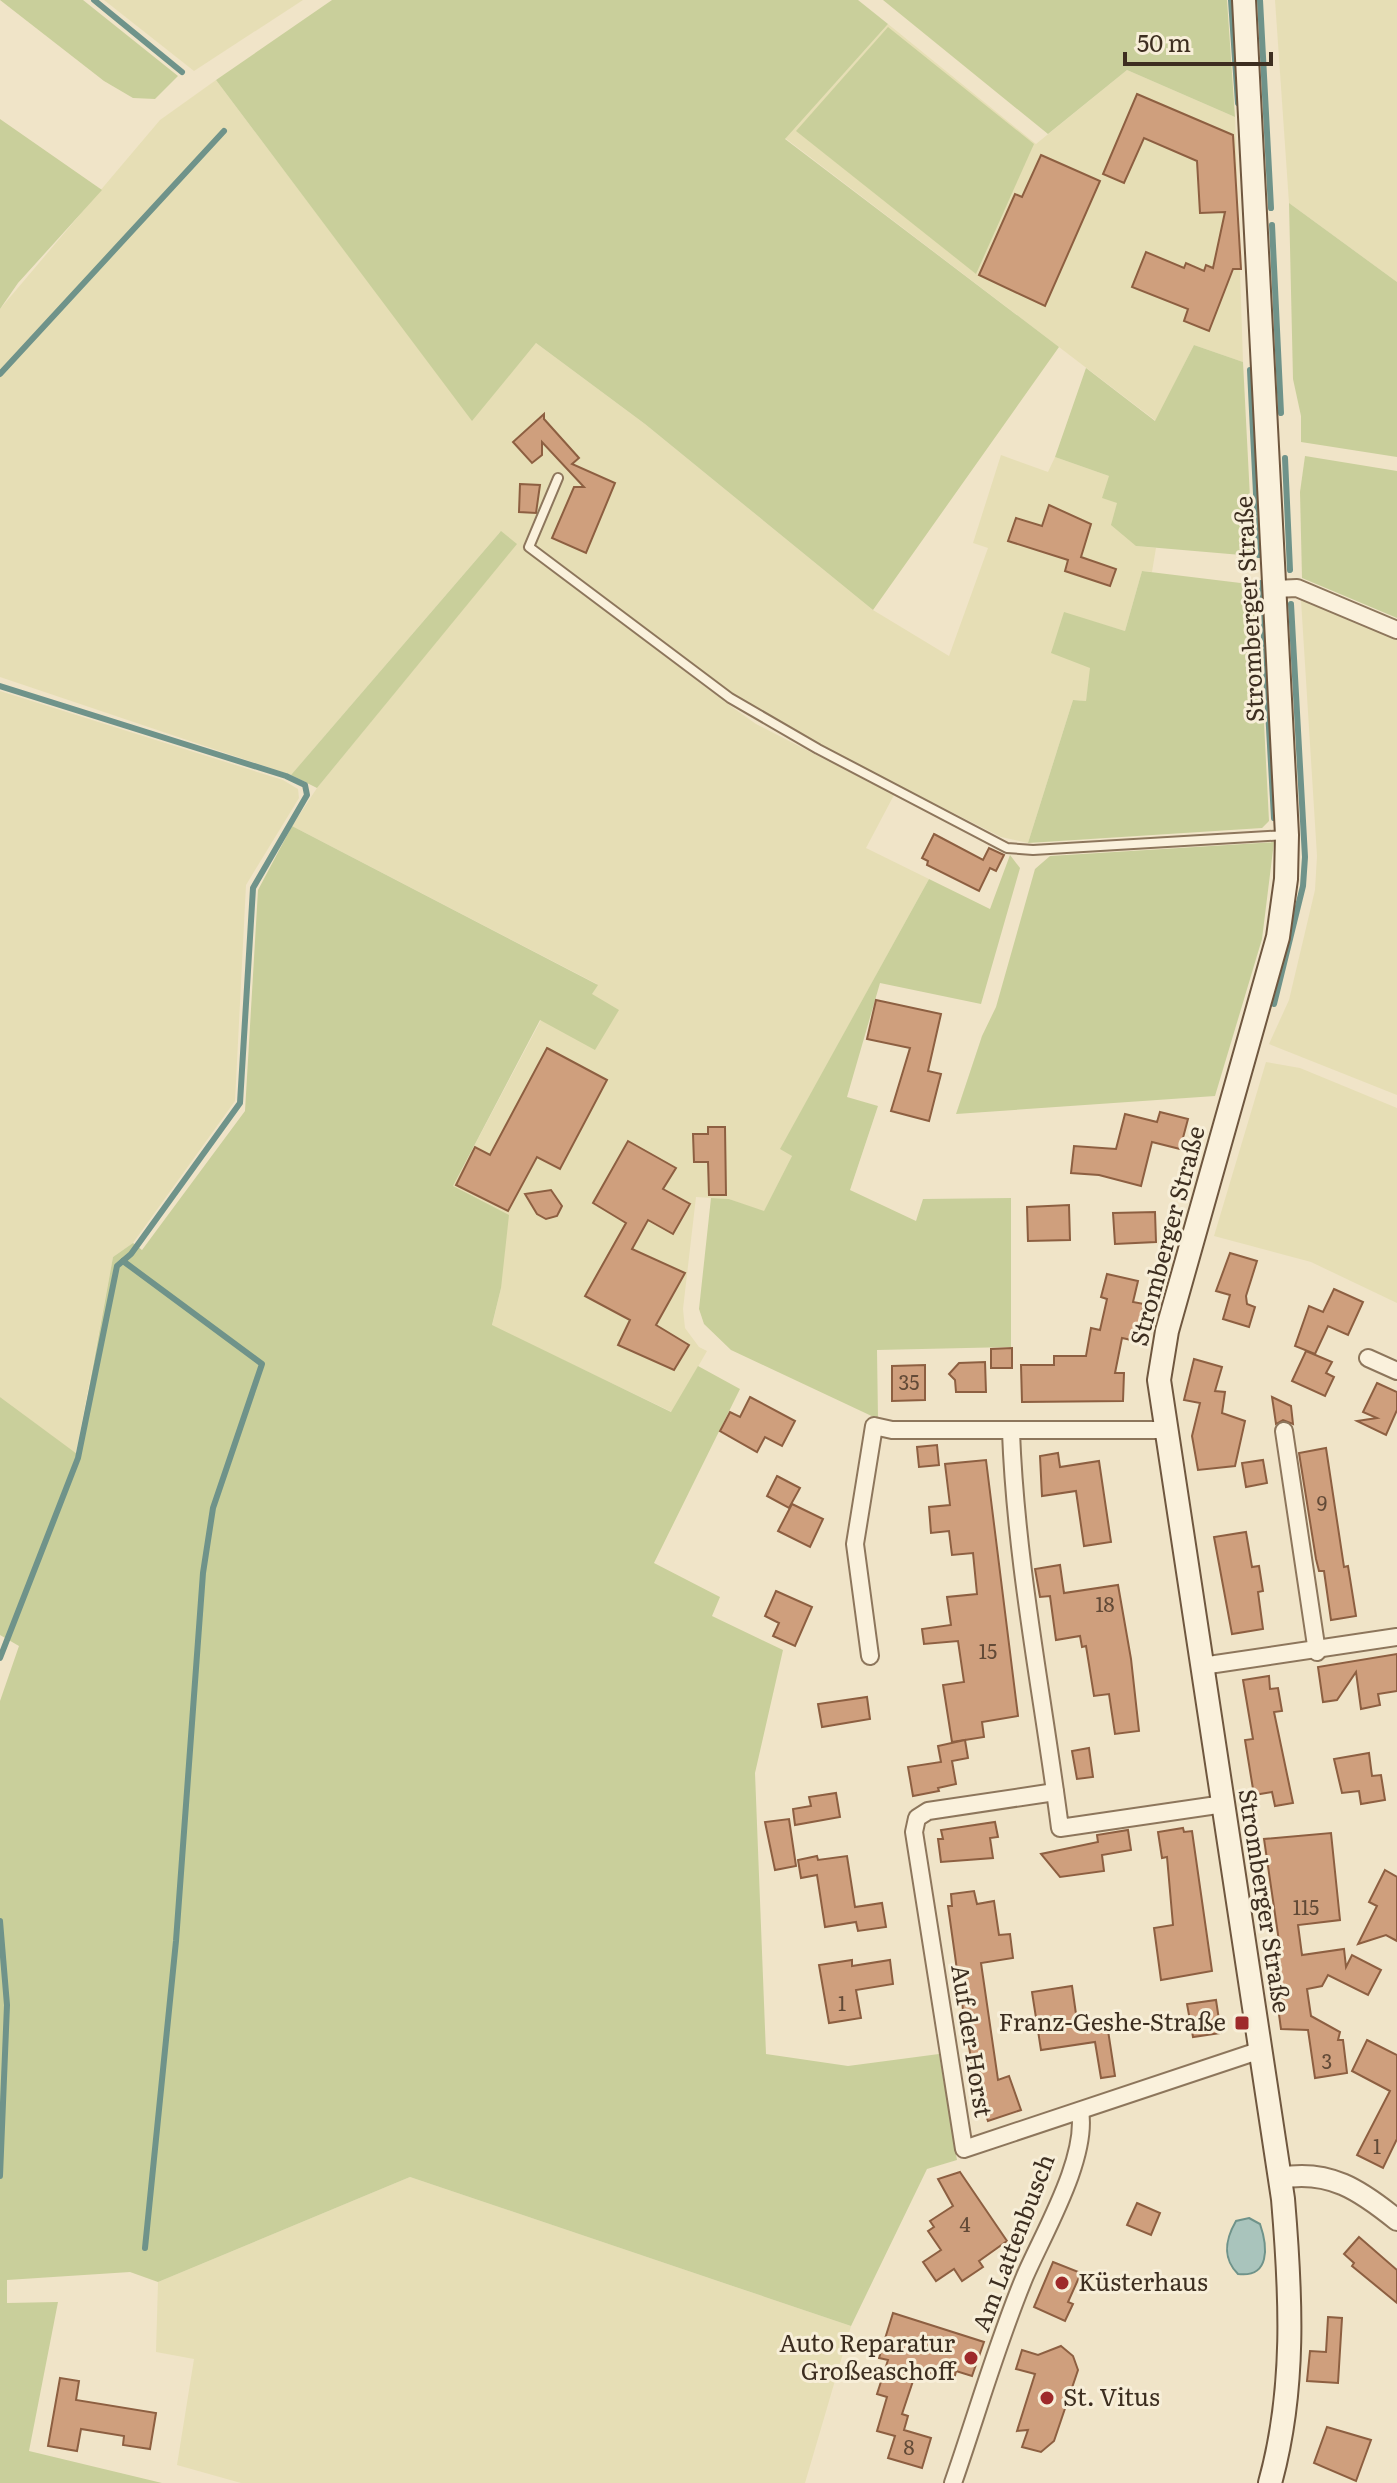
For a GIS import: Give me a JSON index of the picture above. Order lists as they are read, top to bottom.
{
  "streets": {
    "main road": ["Stromberger Straße"],
    "street": ["Auf der Horst", "Am Lattenbusch"]
  },
  "crossings": [
    ["Stromberger Straße", "Auf der Horst"],
    ["Auf der Horst", "Am Lattenbusch"]
  ],
  "places": {
    "transit": ["Franz-Geshe-Straße"],
    "other": ["Küsterhaus", "Auto Reparatur Großeaschoff", "St. Vitus"]
  },
  "house_numbers": [
    "35",
    "9",
    "18",
    "15",
    "115",
    "1",
    "3",
    "1",
    "4",
    "8"
  ],
  "scale_bar": "50 m"
}
